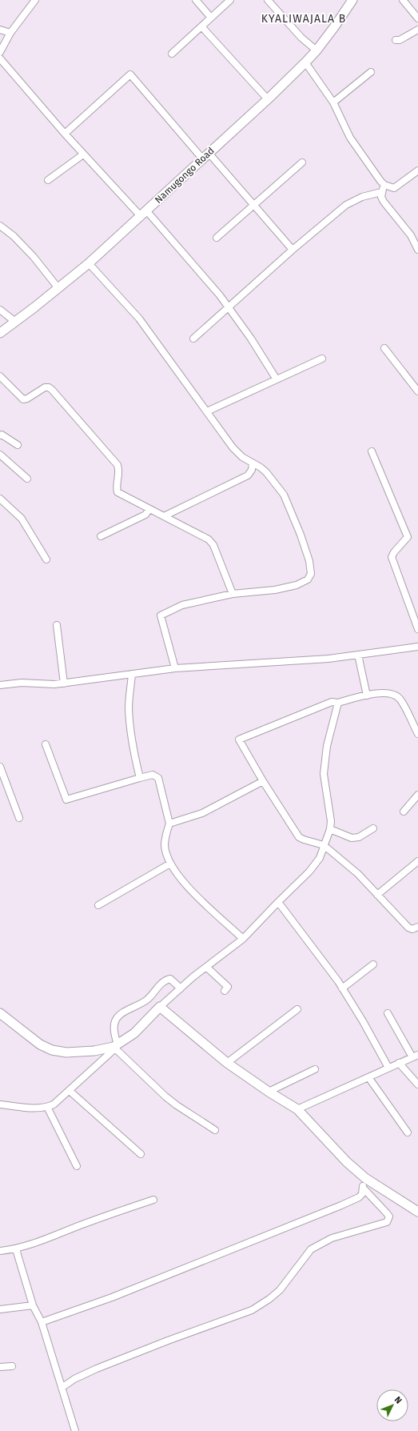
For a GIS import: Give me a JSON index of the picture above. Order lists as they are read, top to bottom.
{
  "streets": {
    "street": ["Namugongo Road"]
  },
  "districts": ["KYALIWAJALA B"],
  "north": "top right"
}
